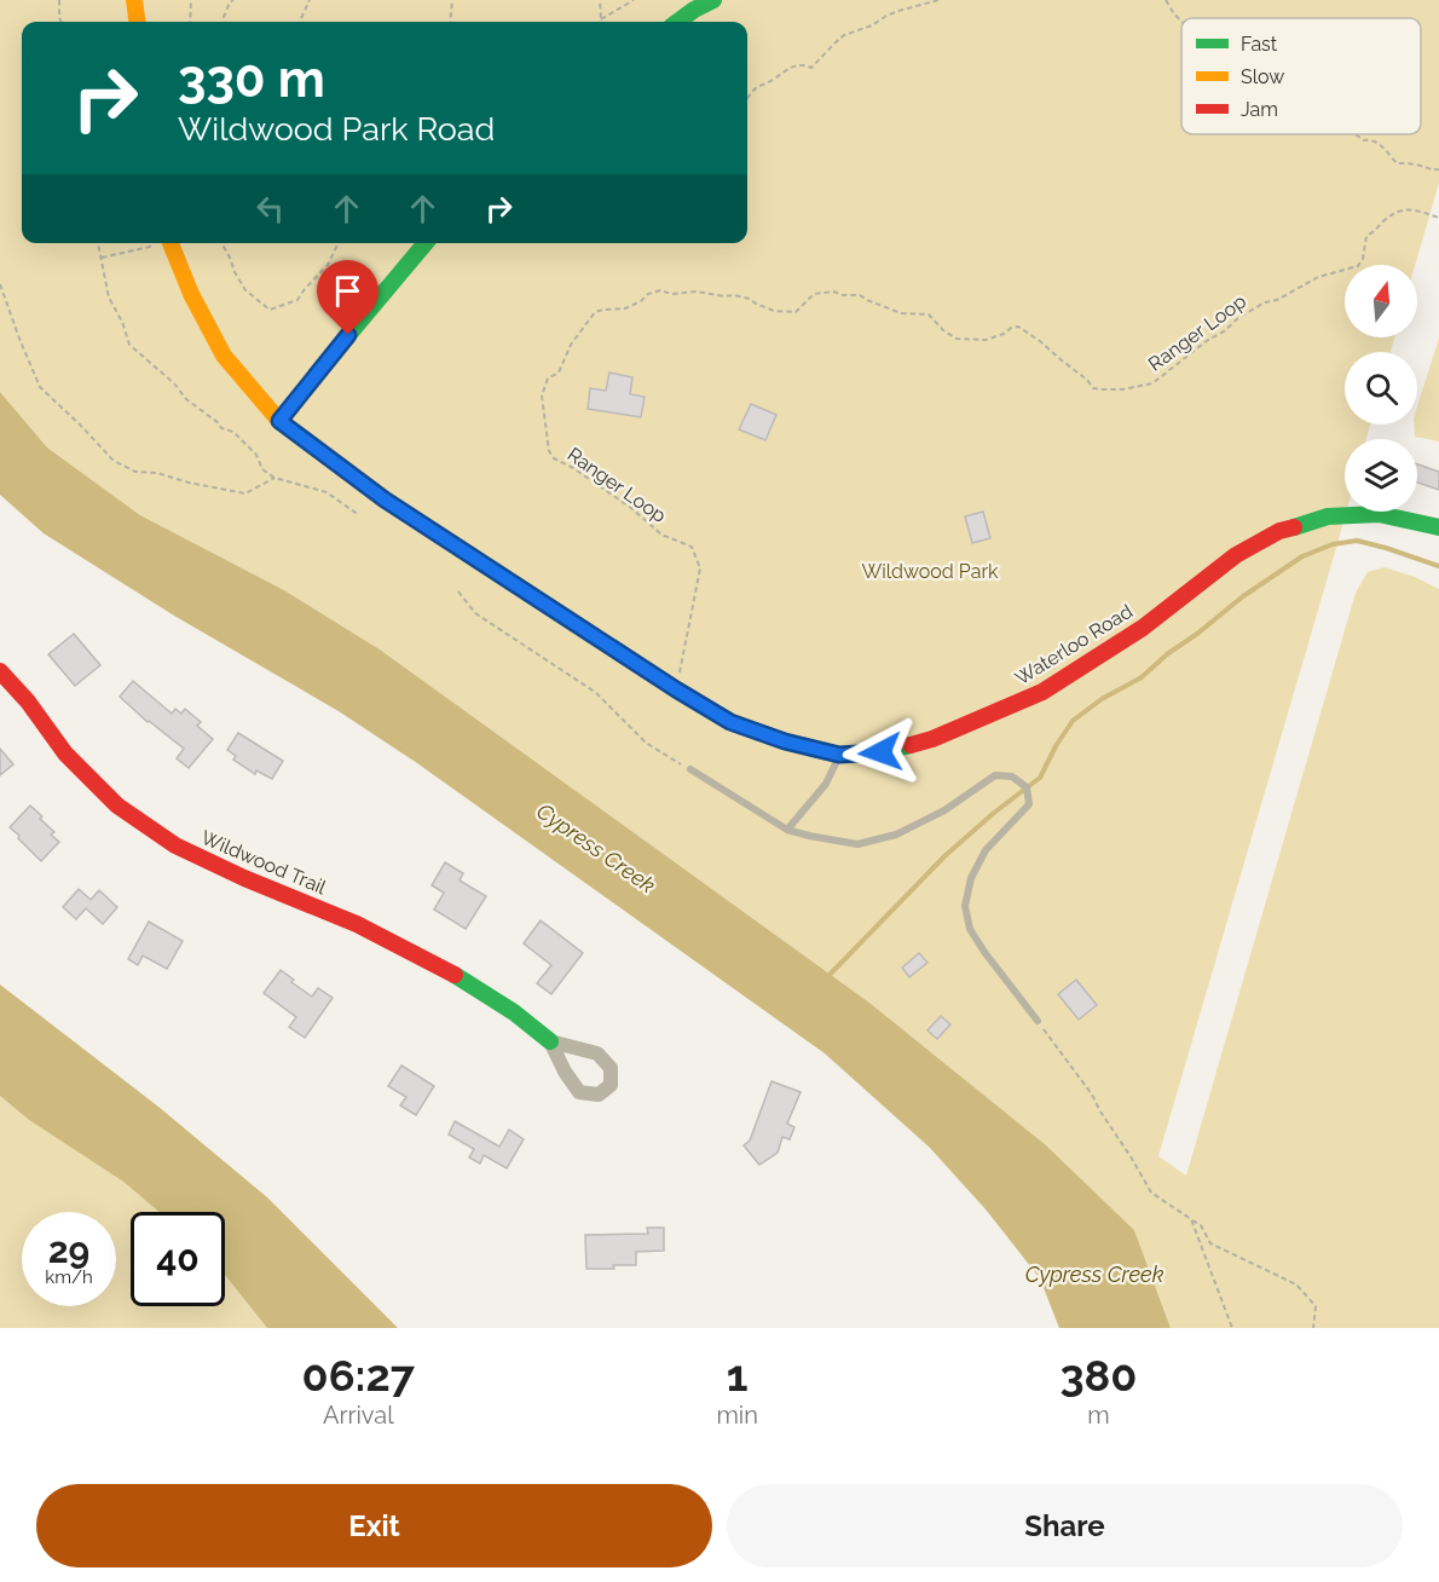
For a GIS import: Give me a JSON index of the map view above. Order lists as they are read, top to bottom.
{
  "streets": {
    "street": ["Waterloo Road", "Wildwood Trail"],
    "path": ["Ranger Loop"]
  },
  "crossings": [
    ["Ranger Loop", "Waterloo Road"]
  ],
  "water": ["Cypress Creek"],
  "parks": ["Wildwood Park"],
  "legend": ["Fast", "Slow", "Jam"],
  "north": "top",
  "page": {
    "turn": ["330 m", "Wildwood Park Road"],
    "speed": "29 km/h",
    "limit": "40",
    "eta": [
      "06:27",
      "Arrival",
      "1",
      "min",
      "380",
      "m"
    ],
    "buttons": ["Exit", "Share"]
  }
}
